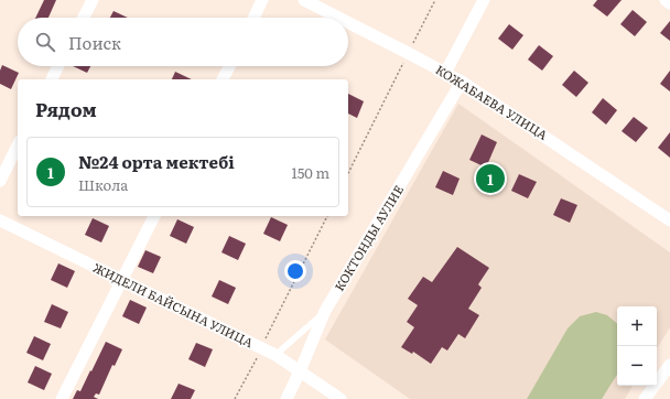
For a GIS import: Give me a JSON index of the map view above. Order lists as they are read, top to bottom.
{
  "streets": {
    "street": ["КОЖАБАЕВА УЛИЦА", "КОКТОНДЫ АУЛИЕ", "ЖИДЕЛИ БАЙСЫНА УЛИЦА"]
  },
  "crossings": [
    ["КОЖАБАЕВА УЛИЦА", "КОКТОНДЫ АУЛИЕ"],
    ["КОКТОНДЫ АУЛИЕ", "ЖИДЕЛИ БАЙСЫНА УЛИЦА"]
  ],
  "page": {
    "search": "Поиск",
    "heading": "Рядом",
    "list": [
      {
        "mark": "1",
        "name": "№24 орта мектебі",
        "note": "Школа",
        "value": "150 m"
      }
    ],
    "pins": "1",
    "map_buttons": ["+", "−"]
  }
}
